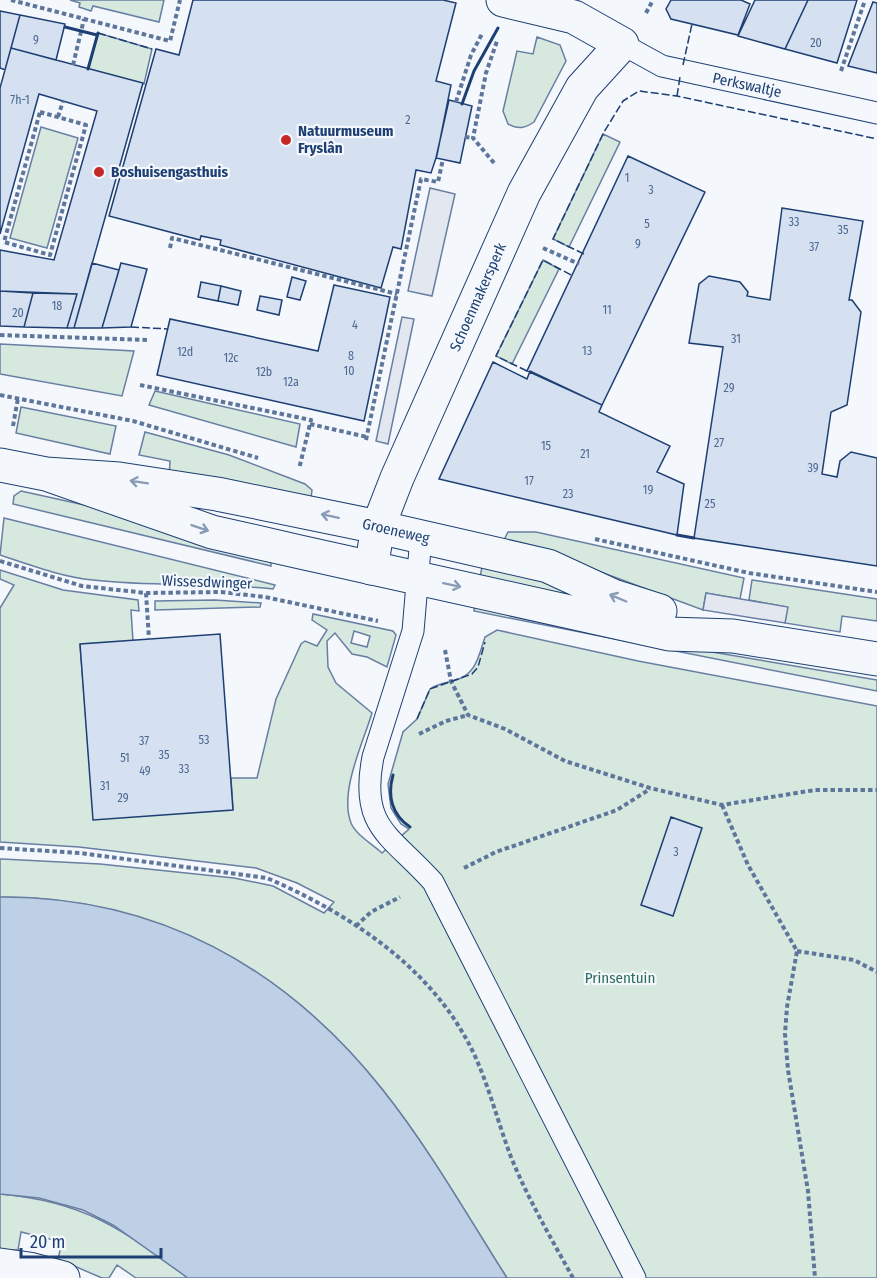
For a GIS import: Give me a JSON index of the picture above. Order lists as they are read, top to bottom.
{
  "streets": {
    "main road": ["Schoenmakersperk", "Groeneweg"],
    "lane": ["Perkswaltje"],
    "path": ["Wissesdwinger"]
  },
  "crossings": [
    ["Perkswaltje", "Schoenmakersperk"],
    ["Schoenmakersperk", "Groeneweg"]
  ],
  "parks": ["Prinsentuin"],
  "places": ["Natuurmuseum Fryslân", "Boshuisengasthuis"],
  "house_numbers": [
    "9",
    "20",
    "7h-1",
    "2",
    "1",
    "3",
    "33",
    "5",
    "35",
    "9",
    "37",
    "18",
    "11",
    "20",
    "4",
    "31",
    "13",
    "12d",
    "8",
    "12c",
    "10",
    "12b",
    "12a",
    "29",
    "27",
    "15",
    "21",
    "39",
    "17",
    "19",
    "23",
    "25",
    "53",
    "37",
    "35",
    "51",
    "33",
    "49",
    "31",
    "29",
    "3"
  ],
  "scale_bar": "20 m"
}
